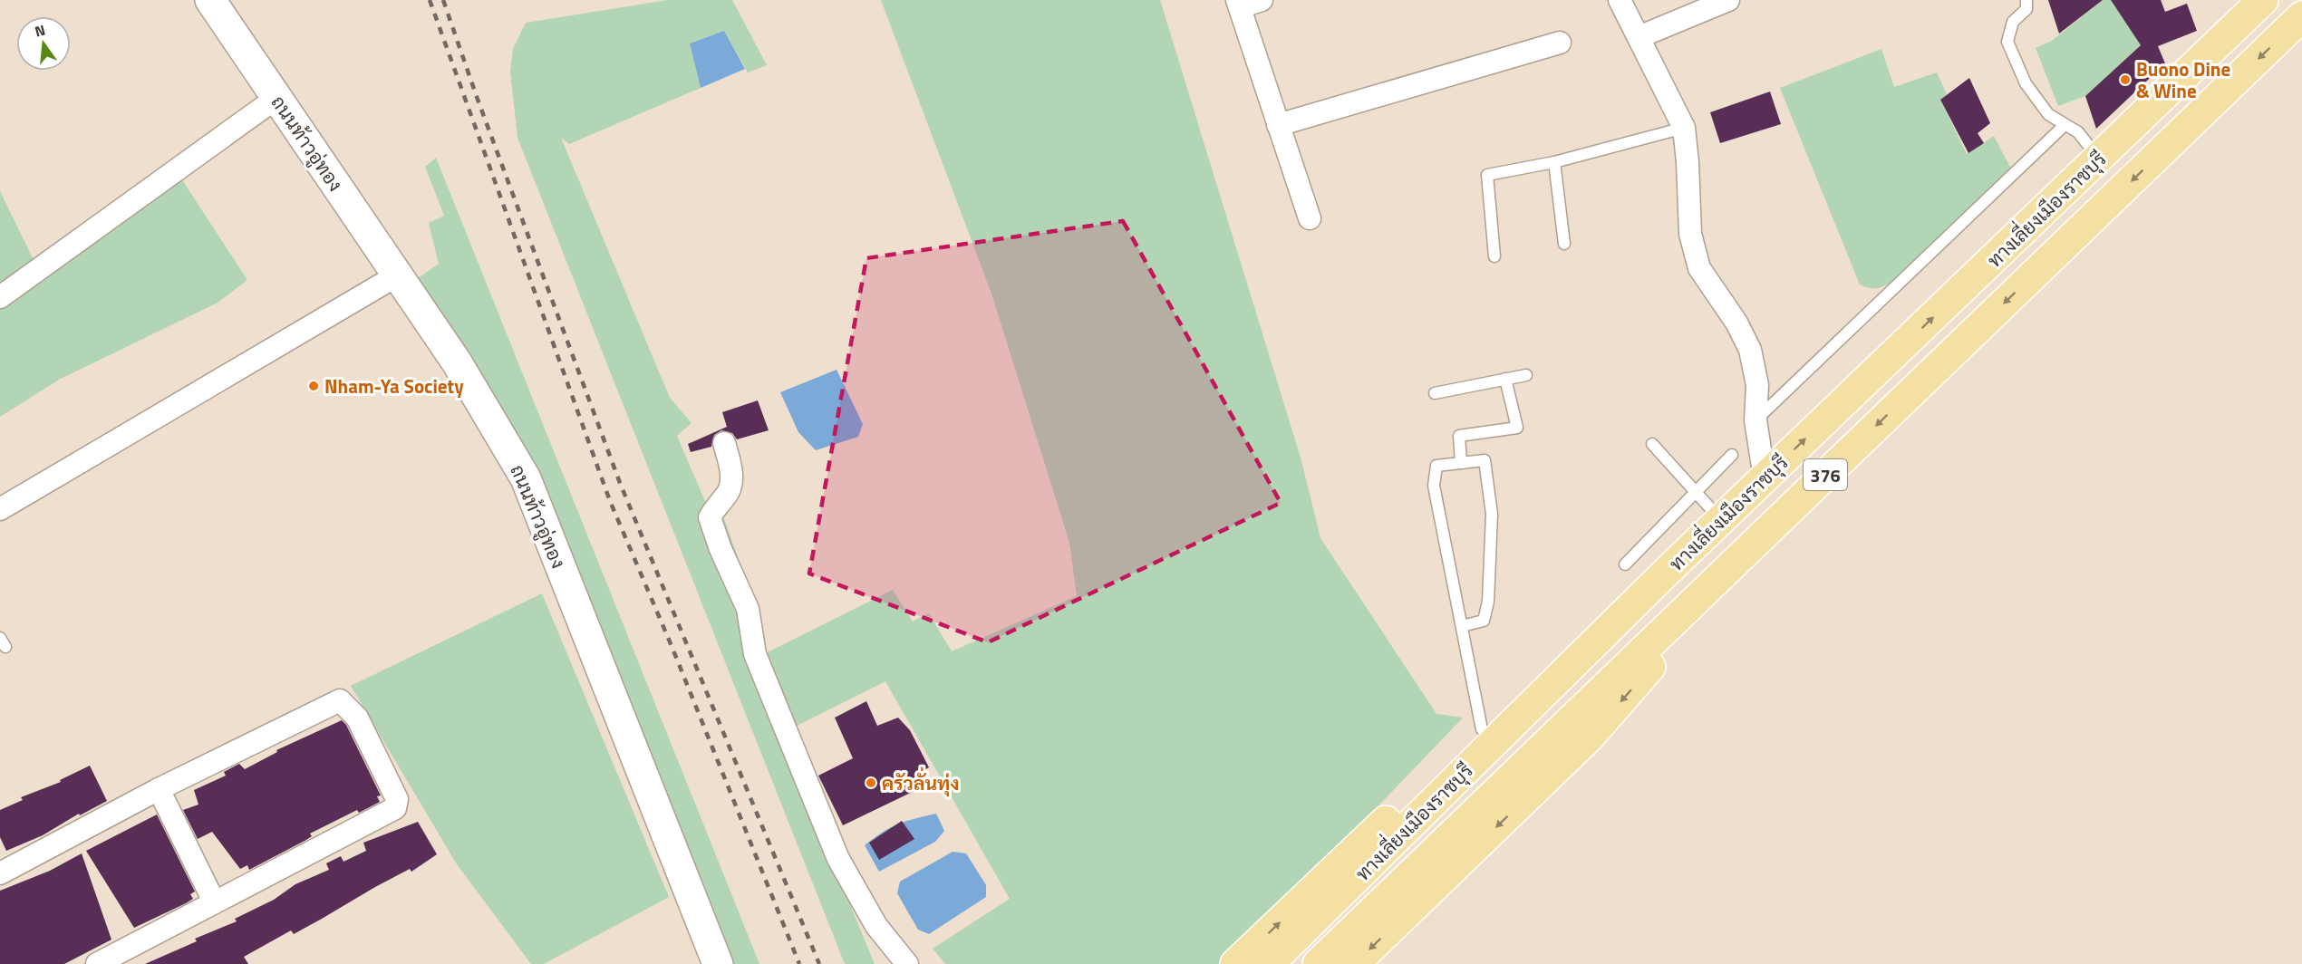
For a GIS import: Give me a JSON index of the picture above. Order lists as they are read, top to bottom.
{
  "streets": {
    "main road": ["ทางเลี่ยงเมืองราชบุรี", "376"],
    "street": ["ถนนท้าวอู่ทอง"]
  },
  "places": ["Buono Dine & Wine", "Nham-Ya Society", "ครัวลั่นทุ่ง"],
  "north": "top"
}
